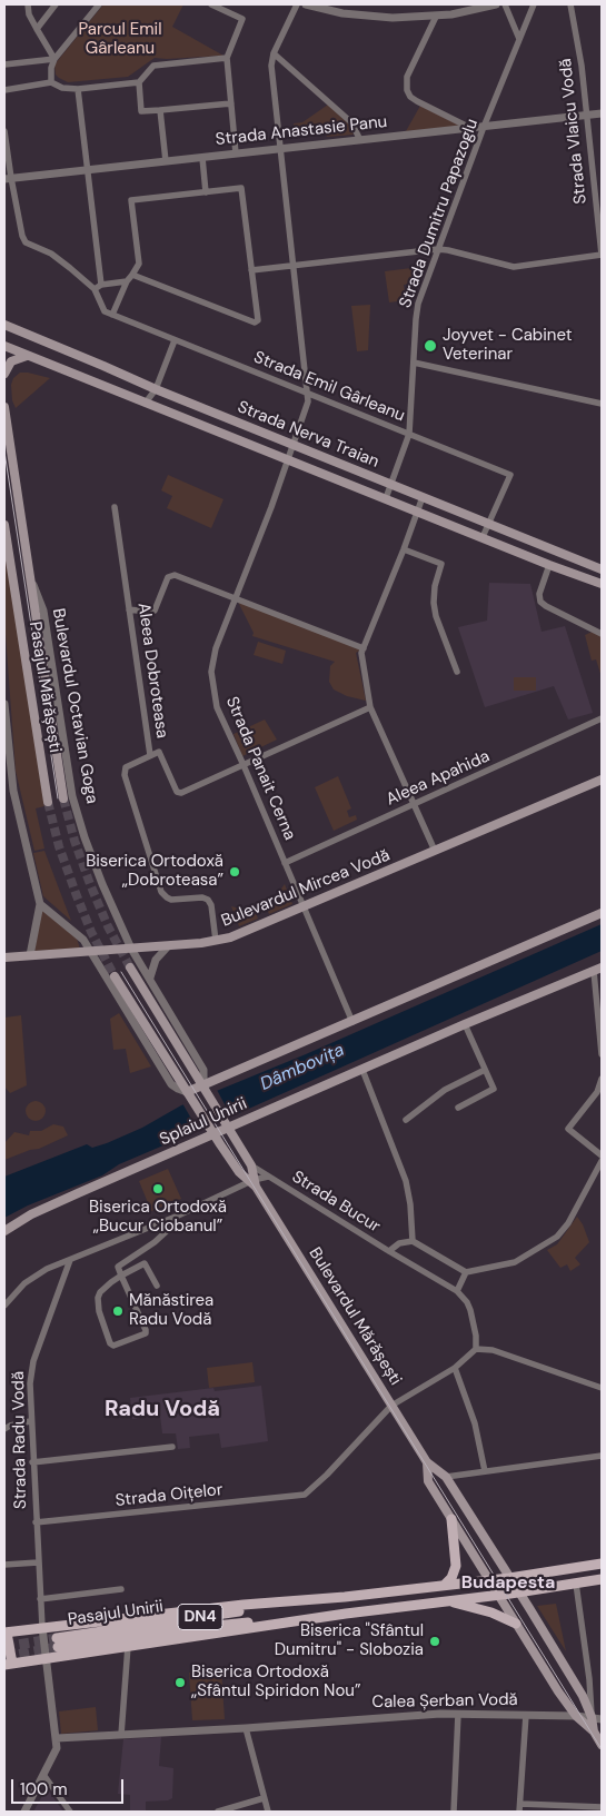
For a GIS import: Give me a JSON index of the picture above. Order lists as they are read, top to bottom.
{
  "streets": {
    "main road": [
      "Strada Nerva Traian",
      "Pasajul Mărășești",
      "Bulevardul Octavian Goga",
      "Bulevardul Mircea Vodă",
      "Splaiul Unirii",
      "Bulevardul Mărășești",
      "Pasajul Unirii",
      "DN4"
    ],
    "street": [
      "Strada Anastasie Panu",
      "Strada Vlaicu Vodă",
      "Strada Dumitru Papazoglu",
      "Strada Emil Gârleanu",
      "Aleea Dobroteasa",
      "Strada Panait Cerna",
      "Aleea Apahida",
      "Strada Bucur",
      "Strada Radu Vodă",
      "Strada Oițelor",
      "Calea Șerban Vodă"
    ]
  },
  "crossings": [
    ["Strada Anastasie Panu", "Strada Vlaicu Vodă"],
    ["Strada Anastasie Panu", "Strada Dumitru Papazoglu"],
    ["Strada Anastasie Panu", "Strada Panait Cerna"],
    ["Strada Dumitru Papazoglu", "Strada Emil Gârleanu"],
    ["Strada Dumitru Papazoglu", "Strada Nerva Traian"],
    ["Strada Emil Gârleanu", "Strada Nerva Traian"],
    ["Strada Emil Gârleanu", "Strada Panait Cerna"],
    ["Strada Nerva Traian", "Strada Panait Cerna"],
    ["Aleea Dobroteasa", "Bulevardul Mircea Vodă"],
    ["Pasajul Mărășești", "Bulevardul Octavian Goga"],
    ["Bulevardul Octavian Goga", "Bulevardul Mircea Vodă"],
    ["Strada Panait Cerna", "Aleea Apahida"],
    ["Strada Panait Cerna", "Bulevardul Mircea Vodă"],
    ["Strada Panait Cerna", "Splaiul Unirii"],
    ["Splaiul Unirii", "Bulevardul Mărășești"],
    ["Strada Bucur", "Bulevardul Mărășești"],
    ["Bulevardul Mărășești", "Strada Oițelor"],
    ["Bulevardul Mărășești", "DN4"],
    ["Bulevardul Mărășești", "Calea Șerban Vodă"],
    ["Strada Radu Vodă", "Strada Oițelor"],
    ["Pasajul Unirii", "DN4"]
  ],
  "districts": ["Radu Vodă", "Budapesta"],
  "water": ["Dâmbovița"],
  "parks": ["Parcul Emil Gârleanu"],
  "places": [
    "Joyvet - Cabinet Veterinar",
    "Biserica Ortodoxă „Dobroteasa”",
    "Biserica Ortodoxă „Bucur Ciobanul”",
    "Mănăstirea Radu Vodă",
    "Biserica \"Sfântul Dumitru\" - Slobozia",
    "Biserica Ortodoxă „Sfântul Spiridon Nou”"
  ],
  "scale_bar": "100 m"
}
